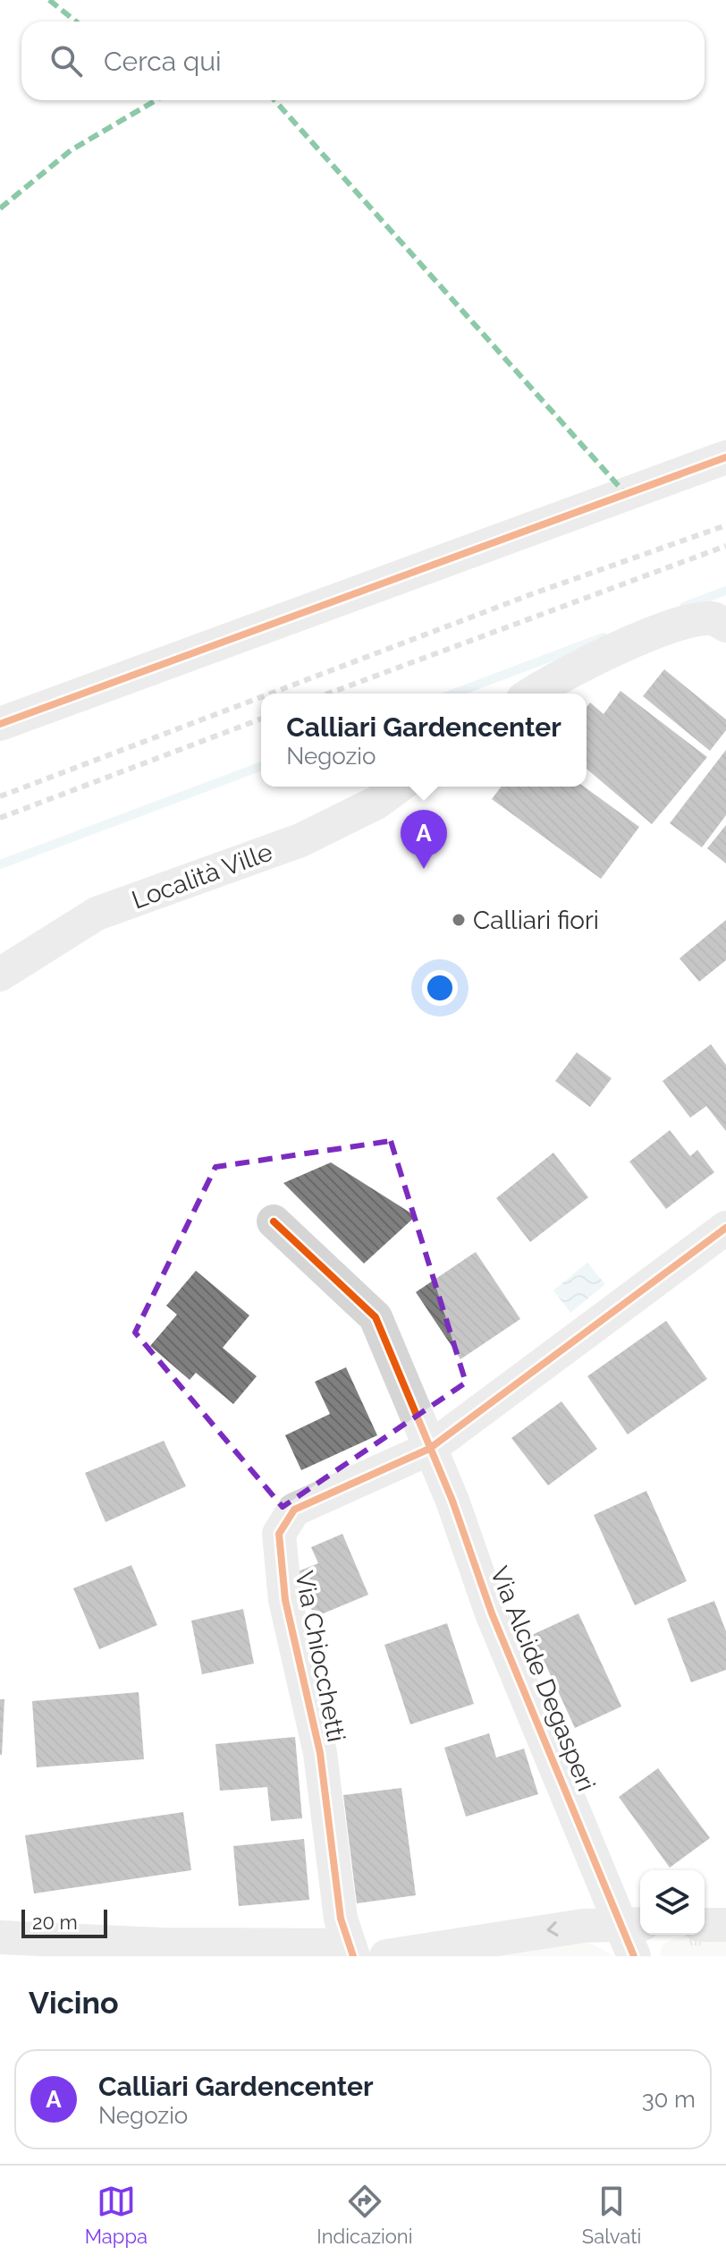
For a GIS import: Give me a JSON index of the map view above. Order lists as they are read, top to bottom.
{
  "streets": {
    "street": ["Località Ville", "Via Chiocchetti", "Via Alcide Degasperi"]
  },
  "crossings": [
    ["Via Chiocchetti", "Via Alcide Degasperi"]
  ],
  "places": ["Calliari fiori"],
  "scale_bar": "20 m",
  "page": {
    "search": "Cerca qui",
    "popup": ["Calliari Gardencenter", "Negozio"],
    "pins": "A",
    "scale": "20 m",
    "heading": "Vicino",
    "list": [
      {
        "mark": "A",
        "name": "Calliari Gardencenter",
        "note": "Negozio",
        "value": "30 m"
      }
    ],
    "nav": ["Mappa", "Indicazioni", "Salvati"]
  }
}
